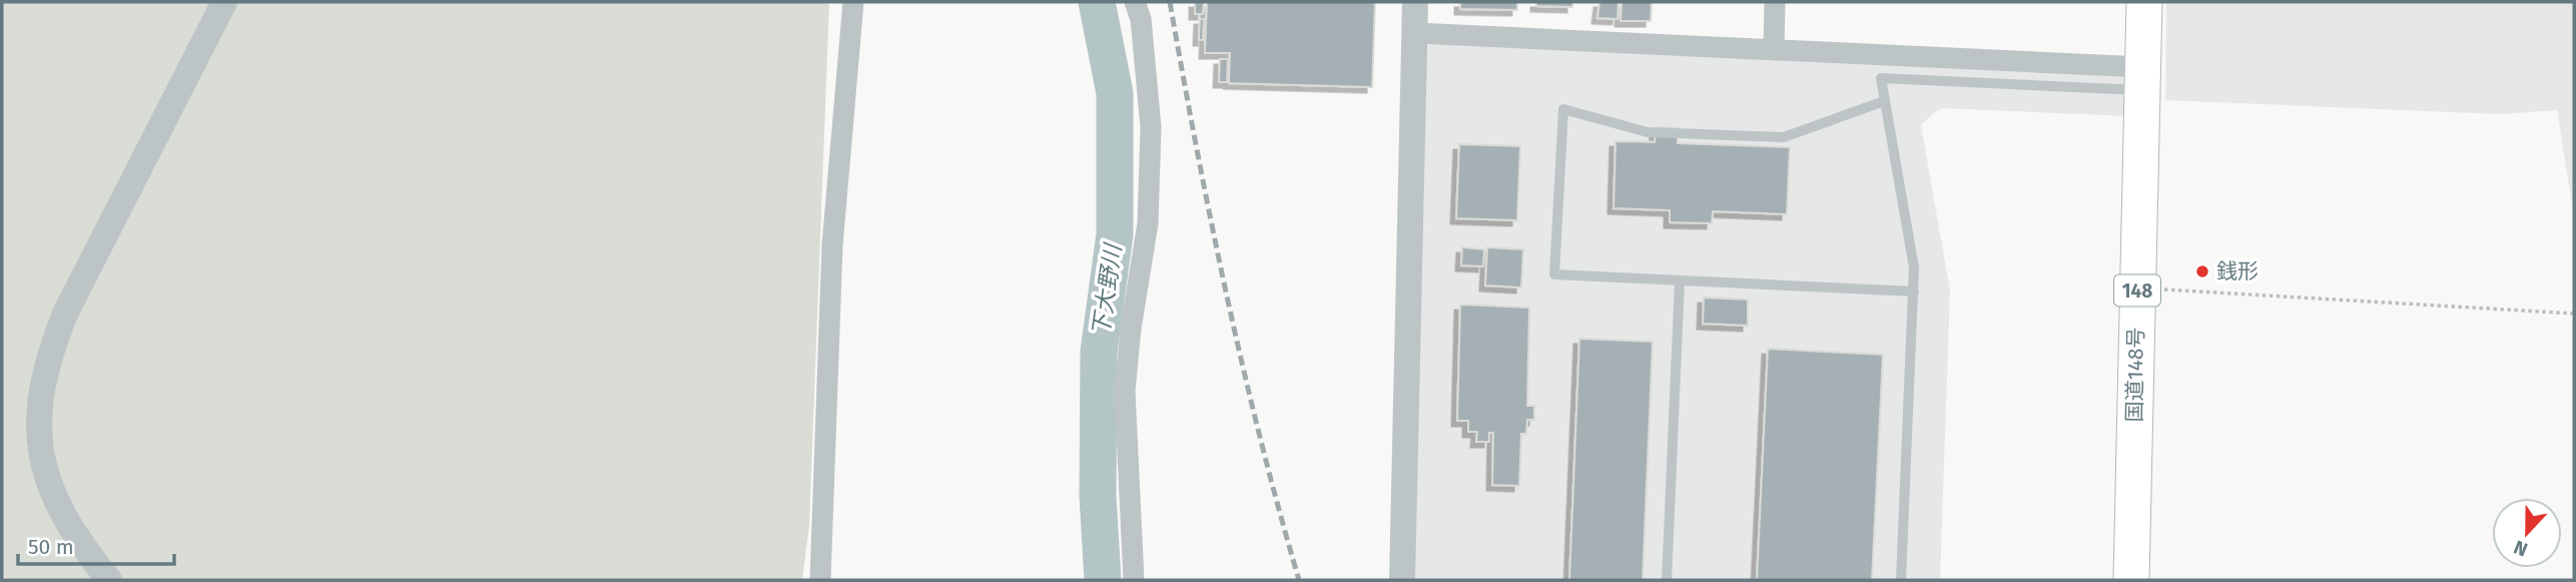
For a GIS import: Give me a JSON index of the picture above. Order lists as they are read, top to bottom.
{
  "streets": {
    "highway": ["148", "国道148号"]
  },
  "water": ["下大野川"],
  "places": ["銭形"],
  "scale_bar": "50 m",
  "north": "bottom"
}
